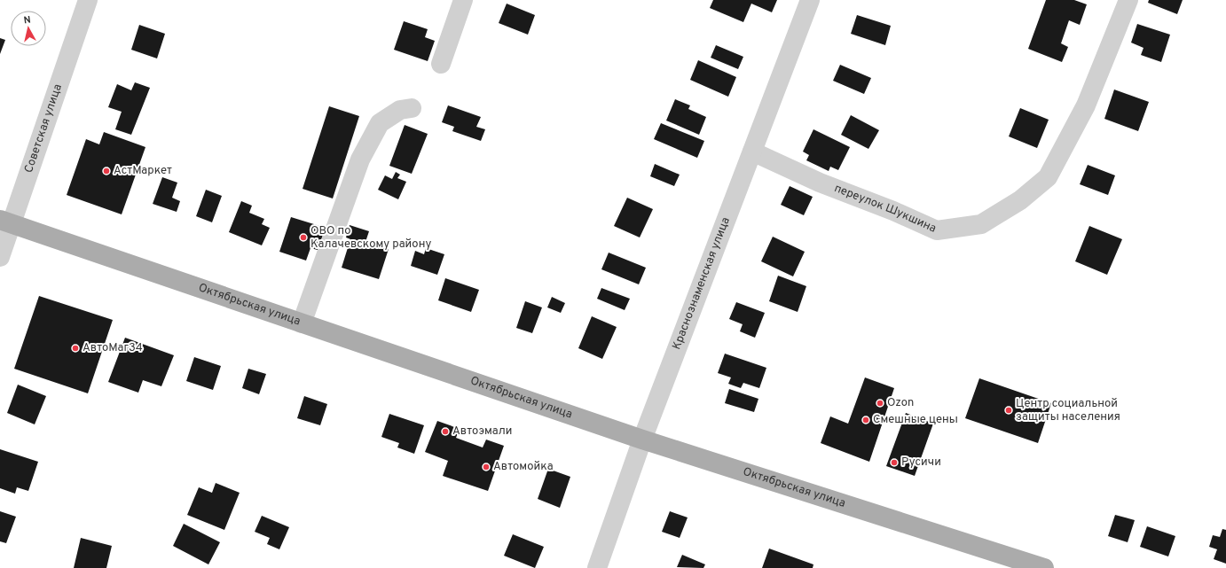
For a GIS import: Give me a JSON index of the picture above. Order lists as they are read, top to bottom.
{
  "streets": {
    "main road": ["Октябрьская улица"],
    "street": ["Советская улица", "переулок Шукшина", "Краснознаменская улица"]
  },
  "crossings": [
    ["Советская улица", "Октябрьская улица"],
    ["переулок Шукшина", "Краснознаменская улица"],
    ["Краснознаменская улица", "Октябрьская улица"]
  ],
  "places": [
    "АстМаркет",
    "ОВО по Калачевскому району",
    "АвтоМаг34",
    "Ozon",
    "Центр социальной защиты населения",
    "Смешные цены",
    "Автоэмали",
    "Русичи",
    "Автомойка"
  ],
  "north": "top"
}
